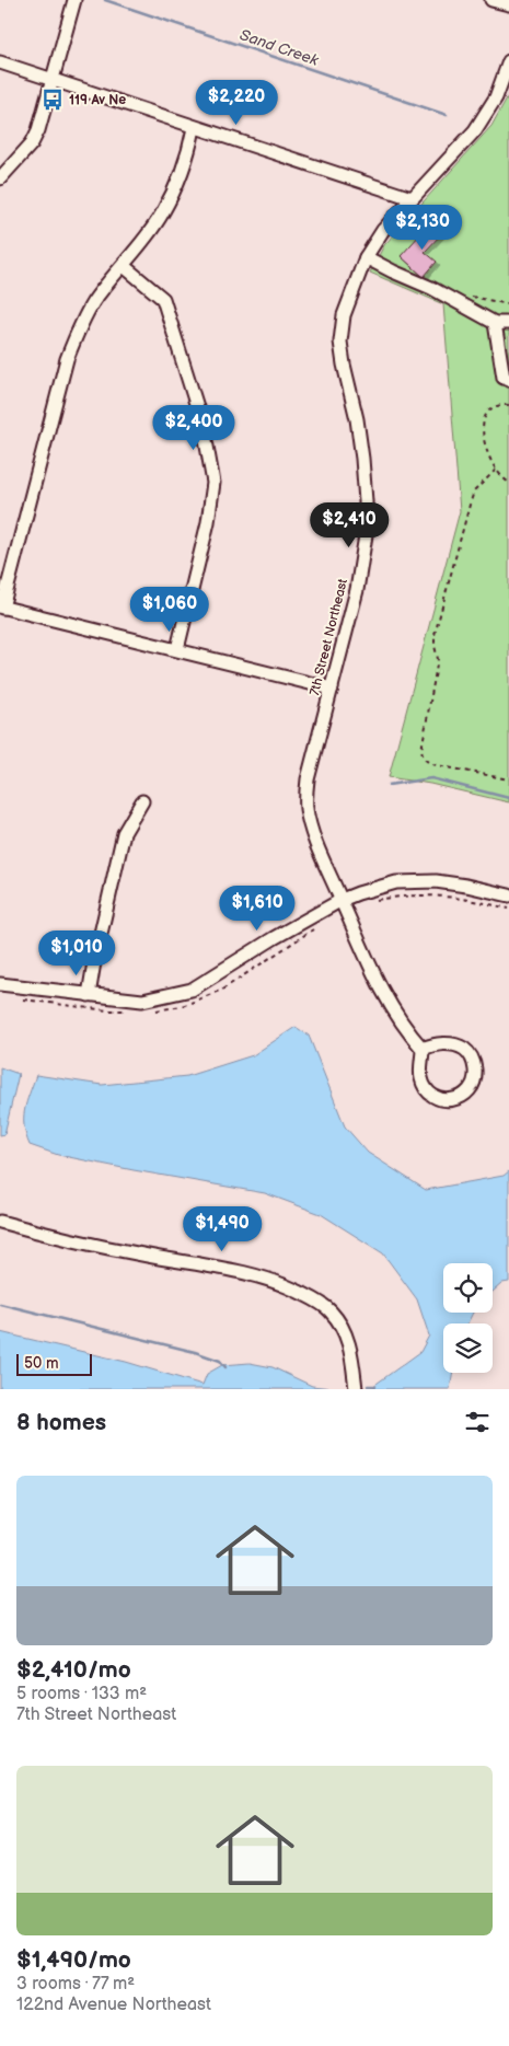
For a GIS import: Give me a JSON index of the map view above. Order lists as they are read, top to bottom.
{
  "streets": {
    "street": ["7th Street Northeast"]
  },
  "water": ["Sand Creek"],
  "places": {
    "bus stop": ["119 Av Ne"]
  },
  "scale_bar": "50 m",
  "page": {
    "price": [
      "$2,220",
      "$2,130",
      "$2,400",
      "$2,410",
      "$1,060",
      "$1,610",
      "$1,010",
      "$1,490"
    ],
    "scale": "50 m",
    "heading": "8 homes",
    "list": [
      {
        "name": "$2,410/mo",
        "note": "5 rooms · 133 m² · 7th Street Northeast"
      },
      {
        "name": "$1,490/mo",
        "note": "3 rooms · 77 m² · 122nd Avenue Northeast"
      }
    ]
  }
}
